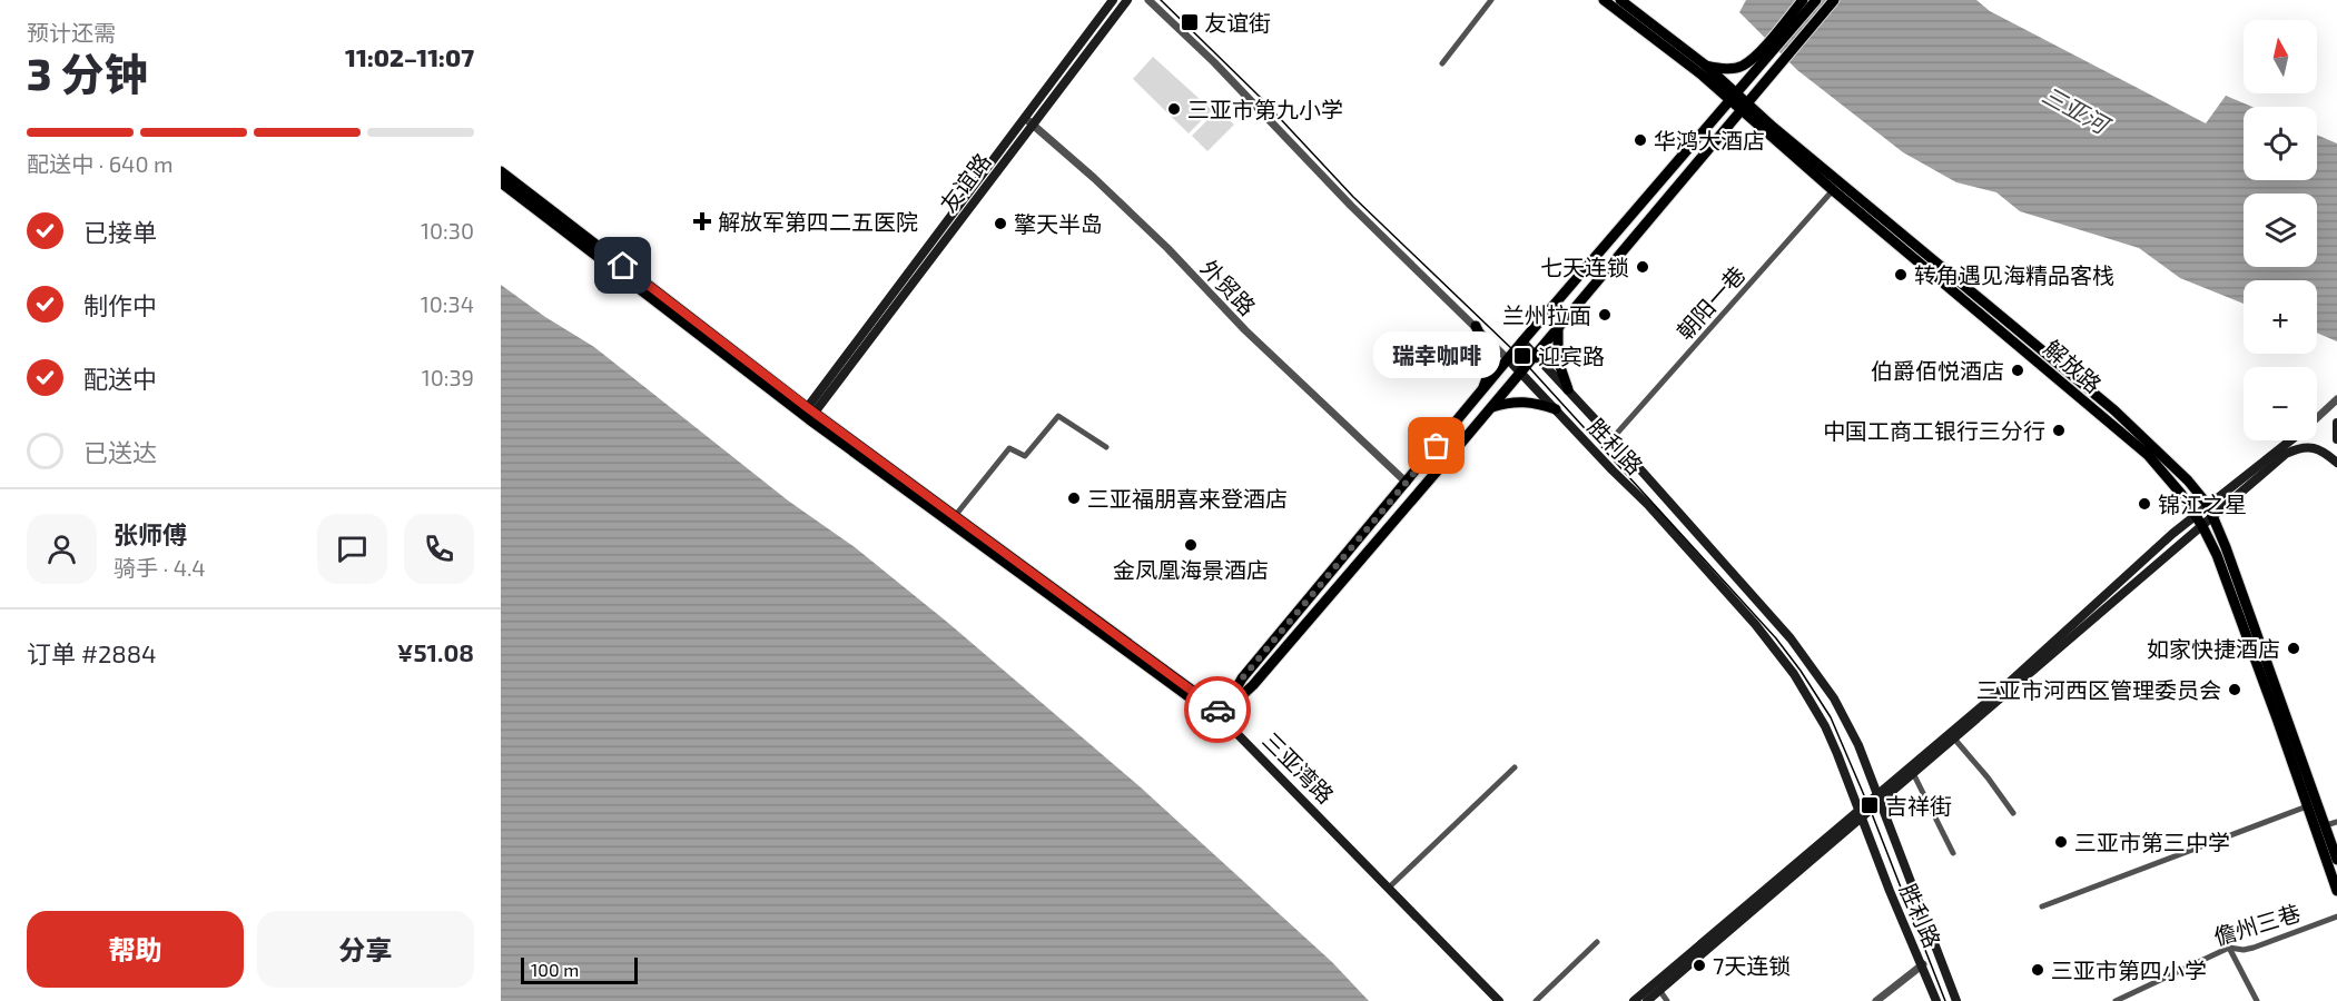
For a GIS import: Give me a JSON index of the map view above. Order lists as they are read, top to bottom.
{
  "streets": {
    "main road": [
      "友谊路",
      "解放路",
      "胜利路",
      "三亚湾路"
    ],
    "street": ["外贸路", "朝阳一巷", "儋州三巷"]
  },
  "crossings": [
    ["友谊路", "外贸路"],
    ["友谊路", "三亚湾路"],
    ["朝阳一巷", "解放路"],
    ["朝阳一巷", "胜利路"]
  ],
  "water": ["三亚河"],
  "places": {
    "transit": ["友谊街", "迎宾路", "吉祥街"],
    "other": [
      "三亚市第九小学",
      "华鸿大酒店",
      "擎天半岛",
      "七天连锁",
      "转角遇见海精品客栈",
      "兰州拉面",
      "伯爵佰悦酒店",
      "中国工商工银行三分行",
      "瑞幸咖啡",
      "三亚福朋喜来登酒店",
      "锦江之星",
      "金凤凰海景酒店",
      "如家快捷酒店",
      "三亚市河西区管理委员会",
      "三亚市第三中学",
      "7天连锁",
      "三亚市第四小学"
    ],
    "health": ["解放军第四二五医院"]
  },
  "scale_bar": "100 m",
  "north": "top",
  "page": {
    "heading": ["3 分钟", "预计还需", "11:02–11:07"],
    "panel": [
      "张师傅",
      "骑手 · 4.4",
      "订单 #2884",
      "¥51.08"
    ],
    "map_buttons": ["+", "−"],
    "bar": "配送中 · 640 m",
    "list": [
      ["已接单", "10:30"],
      ["制作中", "10:34"],
      ["配送中", "10:39"],
      "已送达"
    ],
    "bubble": "瑞幸咖啡",
    "buttons": ["帮助", "分享"],
    "scale": "100 m"
  }
}
